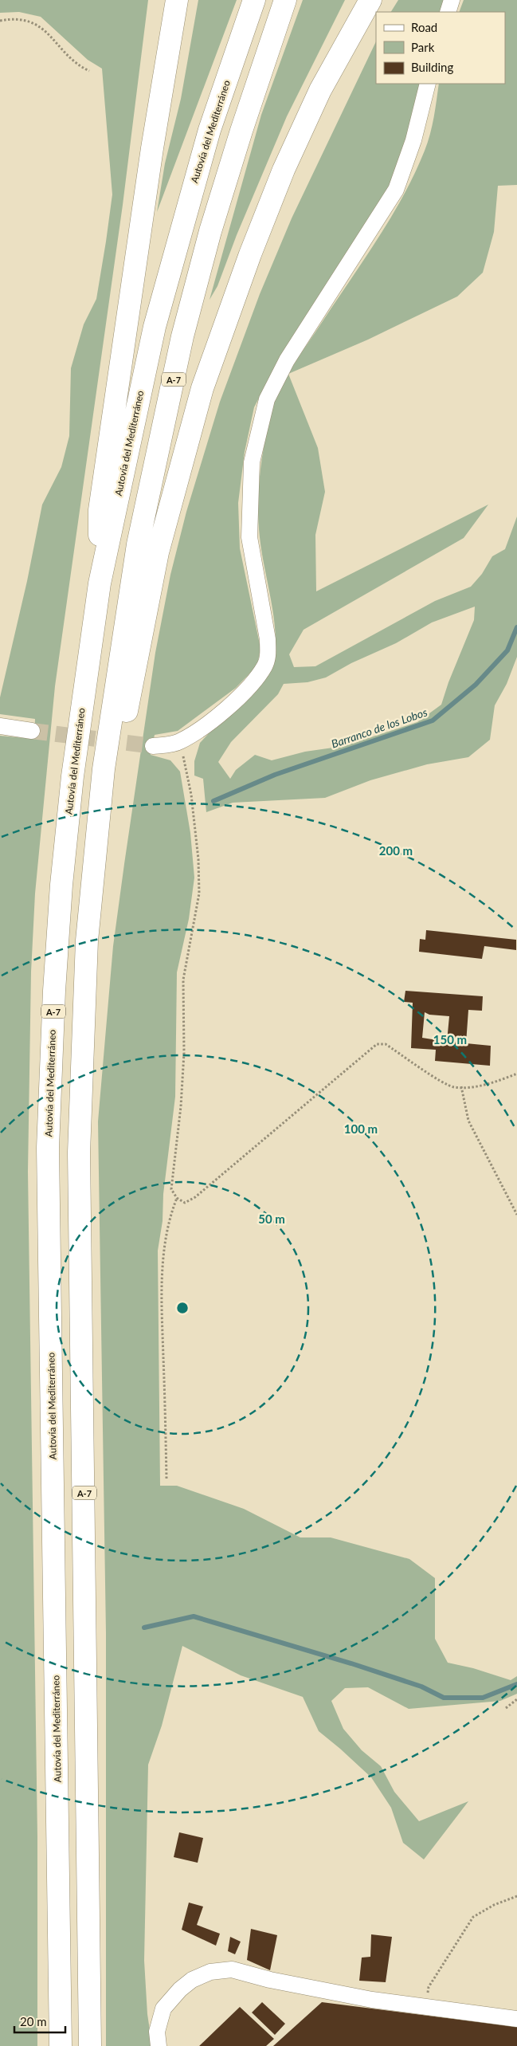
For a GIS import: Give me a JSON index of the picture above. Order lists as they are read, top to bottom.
{
  "streets": {
    "highway": ["Autovía del Mediterráneo", "A-7"]
  },
  "water": ["Barranco de los Lobos"],
  "legend": ["Road", "Park", "Building"],
  "scale_bar": "20 m",
  "rings": [
    "200 m",
    "150 m",
    "100 m",
    "50 m"
  ]
}
